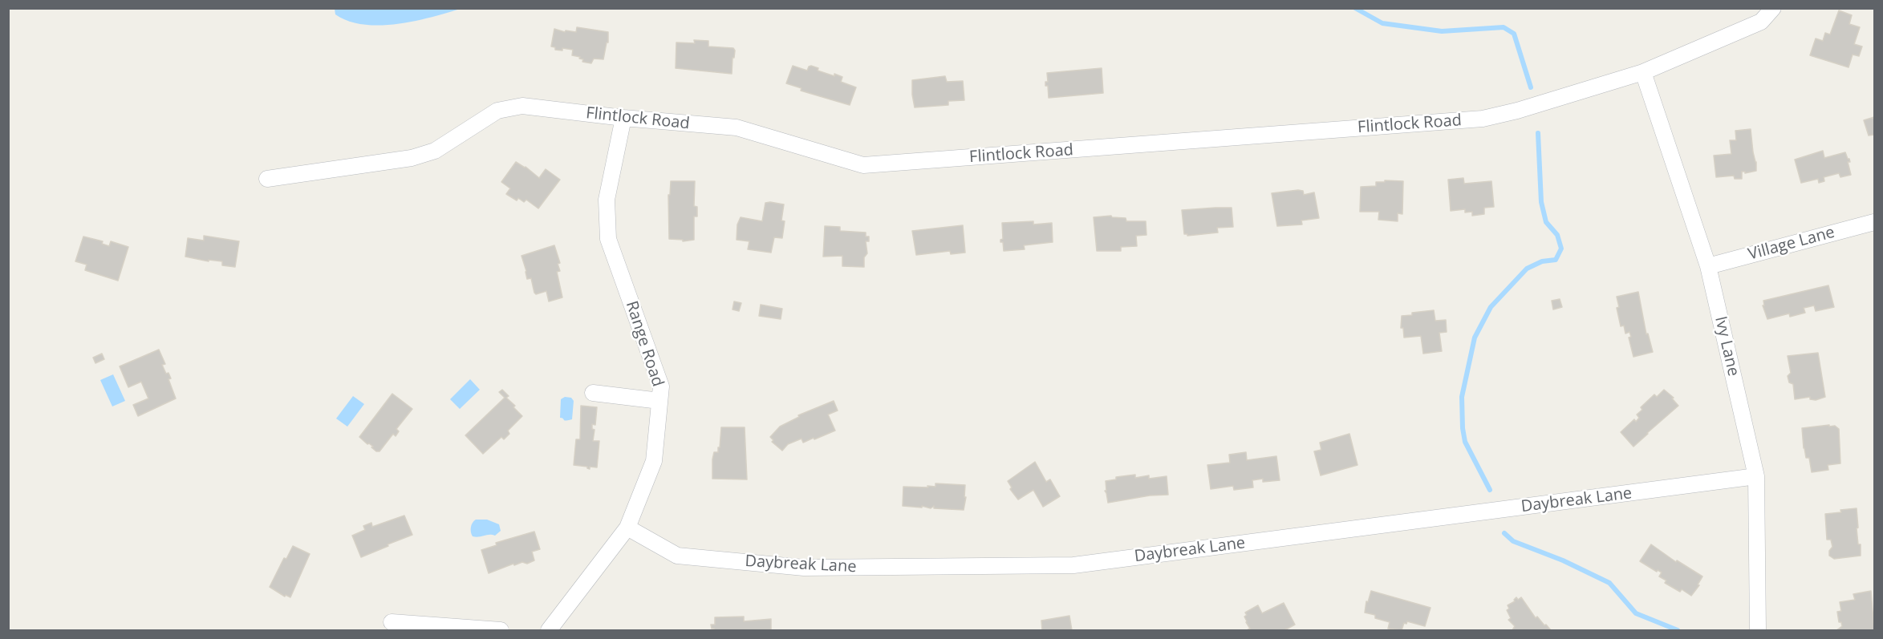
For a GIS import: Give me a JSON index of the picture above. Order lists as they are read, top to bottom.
{
  "streets": {
    "street": [
      "Flintlock Road",
      "Village Lane",
      "Range Road",
      "Ivy Lane",
      "Daybreak Lane"
    ]
  },
  "crossings": [
    ["Flintlock Road", "Range Road"],
    ["Flintlock Road", "Ivy Lane"],
    ["Village Lane", "Ivy Lane"],
    ["Range Road", "Daybreak Lane"],
    ["Ivy Lane", "Daybreak Lane"]
  ]
}
